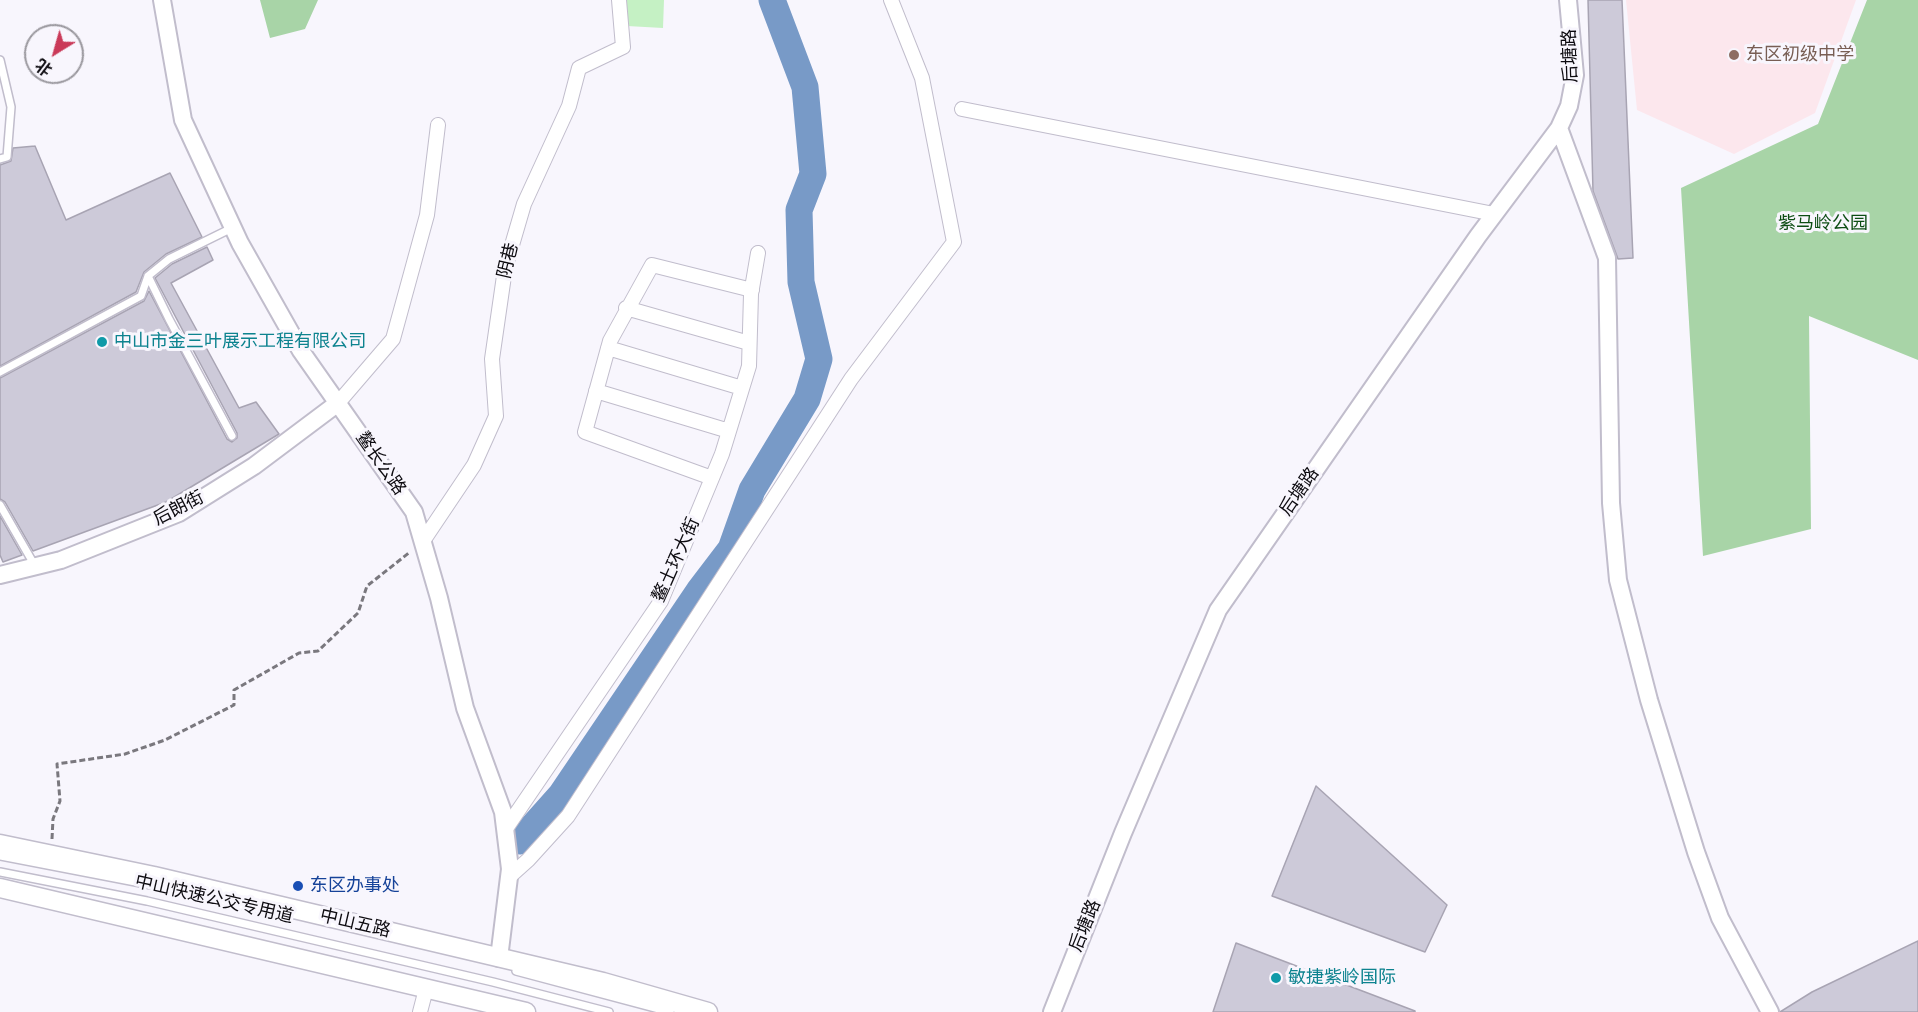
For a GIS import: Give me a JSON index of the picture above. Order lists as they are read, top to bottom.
{
  "streets": {
    "main road": ["中山五路"],
    "street": [
      "后塘路",
      "阴巷",
      "鳌长公路",
      "后朗街",
      "鳌土环大街"
    ],
    "lane": ["中山快速公交专用道"]
  },
  "crossings": [
    ["阴巷", "鳌长公路"],
    ["鳌长公路", "后朗街"],
    ["鳌长公路", "鳌土环大街"],
    ["鳌长公路", "中山五路"]
  ],
  "parks": ["紫马岭公园"],
  "places": [
    "东区初级中学",
    "中山市金三叶展示工程有限公司",
    "东区办事处",
    "敏捷紫岭国际"
  ],
  "north": "bottom left"
}
